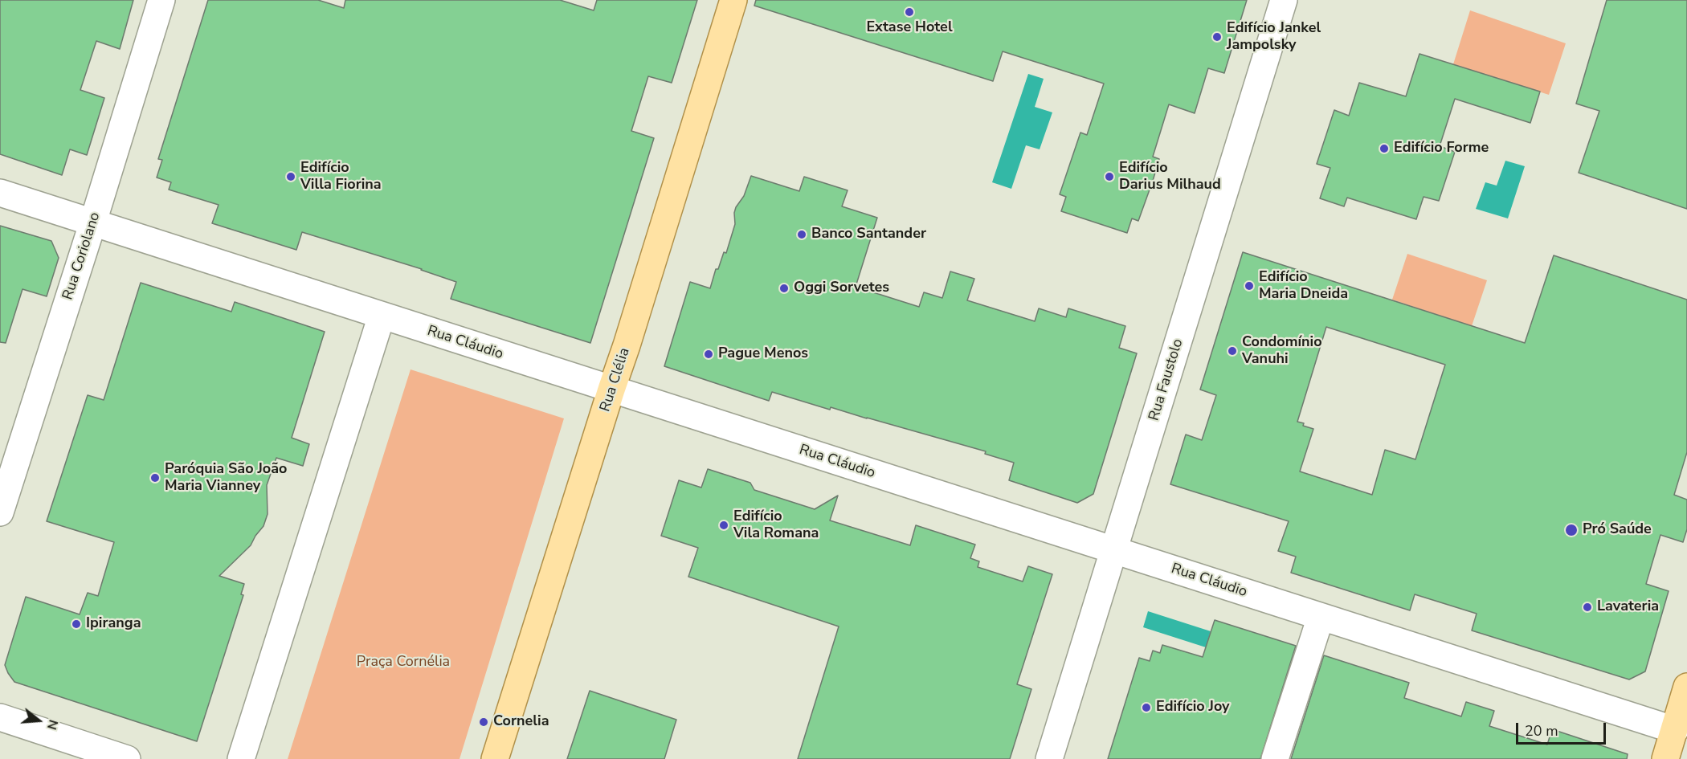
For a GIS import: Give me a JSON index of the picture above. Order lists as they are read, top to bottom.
{
  "streets": {
    "main road": ["Rua Clélia"],
    "street": ["Rua Coriolano", "Rua Cláudio", "Rua Faustolo"]
  },
  "crossings": [
    ["Rua Coriolano", "Rua Cláudio"],
    ["Rua Cláudio", "Rua Clélia"],
    ["Rua Cláudio", "Rua Faustolo"]
  ],
  "parks": ["Praça Cornélia"],
  "places": [
    "Extase Hotel",
    "Edifício Jankel Jampolsky",
    "Edifício Forme",
    "Edifício Villa Fiorina",
    "Edifício Darius Milhaud",
    "Banco Santander",
    "Edifício Maria Dneida",
    "Oggi Sorvetes",
    "Condomínio Vanuhi",
    "Pague Menos",
    "Paróquia São João Maria Vianney",
    "Edifício Vila Romana",
    "Pró Saúde",
    "Lavateria",
    "Ipiranga",
    "Edifício Joy",
    "Cornelia"
  ],
  "scale_bar": "20 m",
  "north": "right"
}
